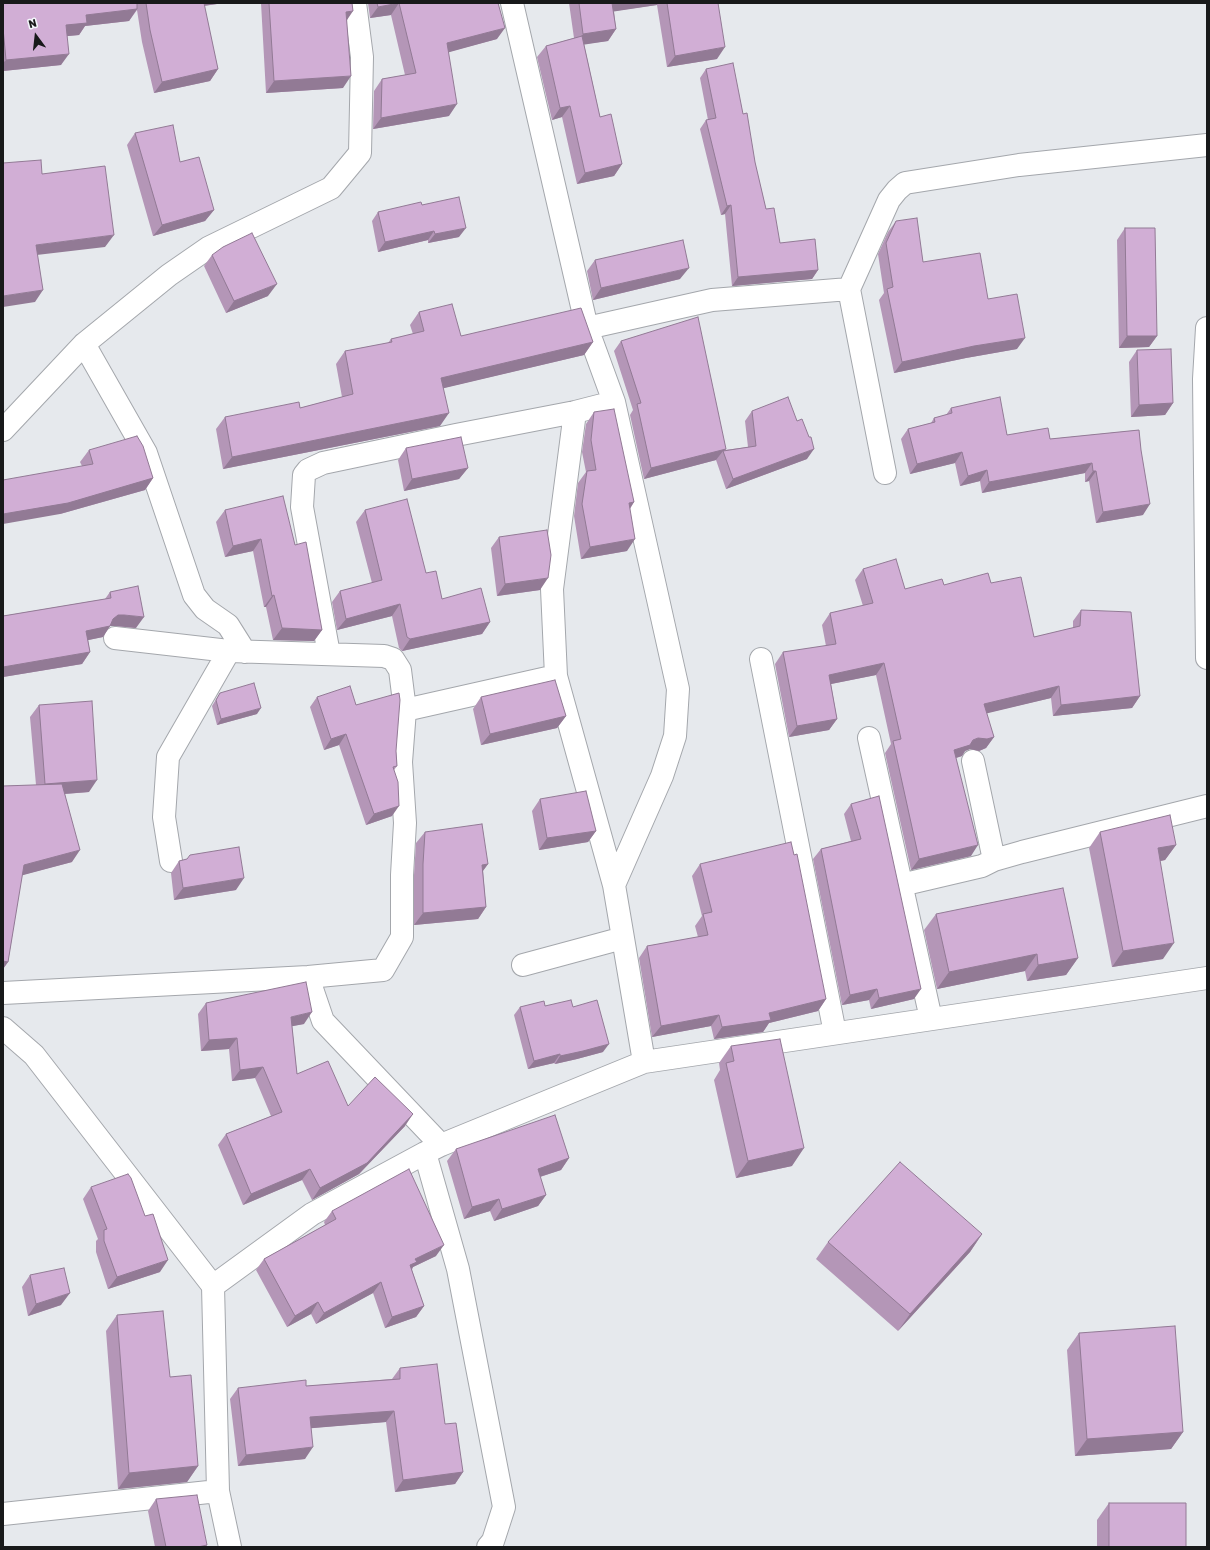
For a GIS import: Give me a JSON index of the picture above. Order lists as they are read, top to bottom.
{
  "north": "top"
}
